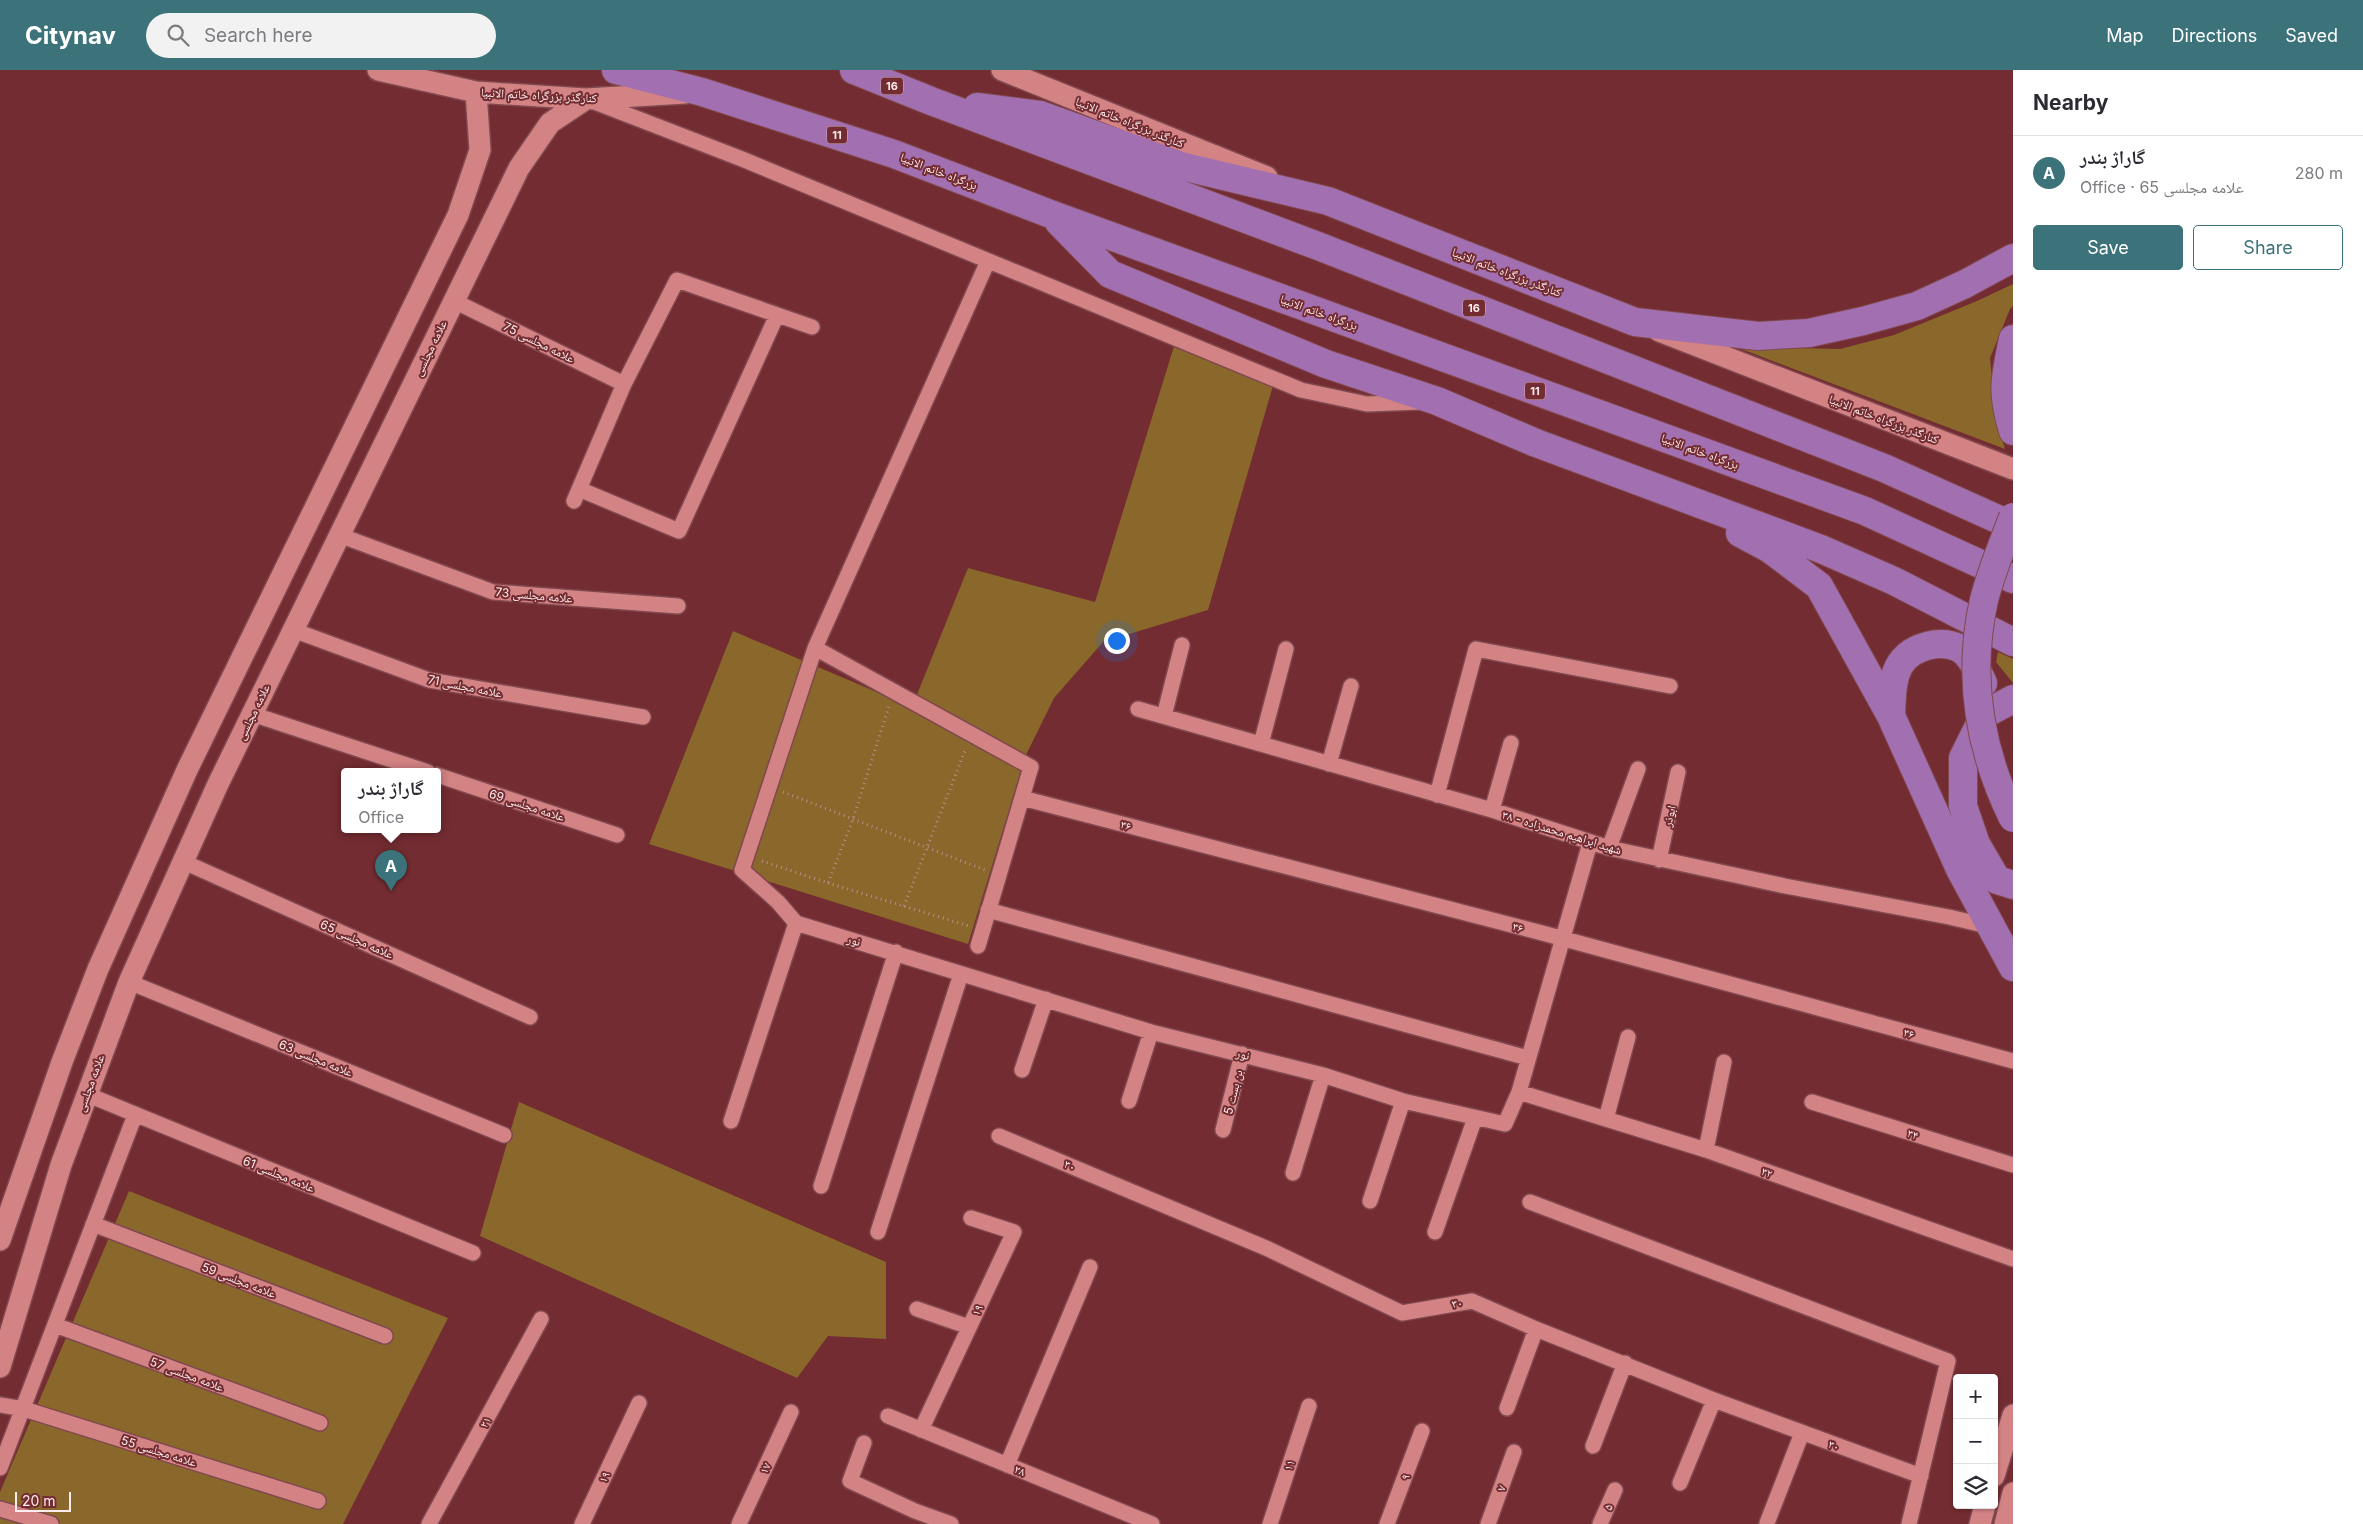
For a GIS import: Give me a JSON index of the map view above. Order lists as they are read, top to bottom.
{
  "streets": {
    "highway": [
      "16",
      "کنارگذر بزرگراه خاتم الانبیا",
      "11",
      "بزرگراه خاتم الانبیا"
    ],
    "main road": ["علامه مجلسی"],
    "street": [
      "علامه مجلسی 75",
      "علامه مجلسی 73",
      "علامه مجلسی 71",
      "علامه مجلسی 69",
      "ابوذر",
      "۳۶",
      "شهید ابراهیم محمدزاده - ۳۸",
      "علامه مجلسی 65",
      "نور",
      "علامه مجلسی 63",
      "بن بست 5",
      "۳۴",
      "۳۰",
      "۳۲",
      "علامه مجلسی 61",
      "علامه مجلسی 59",
      "۱۹",
      "علامه مجلسی 57",
      "۲۱",
      "علامه مجلسی 55",
      "۱۱",
      "۱۷",
      "۲۸",
      "۹",
      "۷",
      "۵"
    ]
  },
  "crossings": [
    ["16", "کنارگذر بزرگراه خاتم الانبیا"],
    ["کنارگذر بزرگراه خاتم الانبیا", "بزرگراه خاتم الانبیا"],
    ["کنارگذر بزرگراه خاتم الانبیا", "علامه مجلسی"],
    ["علامه مجلسی 75", "علامه مجلسی"],
    ["علامه مجلسی", "علامه مجلسی 73"],
    ["علامه مجلسی", "علامه مجلسی 71"],
    ["علامه مجلسی", "علامه مجلسی 65"],
    ["علامه مجلسی", "علامه مجلسی 63"],
    ["علامه مجلسی", "علامه مجلسی 61"],
    ["ابوذر", "شهید ابراهیم محمدزاده - ۳۸"],
    ["۳۶", "نور"],
    ["شهید ابراهیم محمدزاده - ۳۸", "نور"],
    ["نور", "بن بست 5"],
    ["نور", "۳۲"],
    ["۱۹", "۲۸"]
  ],
  "scale_bar": "20 m",
  "page": {
    "header": "Citynav",
    "search": "Search here",
    "nav": ["Map", "Directions", "Saved"],
    "heading": "Nearby",
    "list": [
      {
        "mark": "A",
        "name": "گاراژ بندر",
        "note": "Office · علامه مجلسی 65",
        "value": "280 m"
      }
    ],
    "buttons": ["Save", "Share"],
    "popup": ["گاراژ بندر", "Office"],
    "pins": "A",
    "map_buttons": ["+", "−"],
    "scale": "20 m"
  }
}
